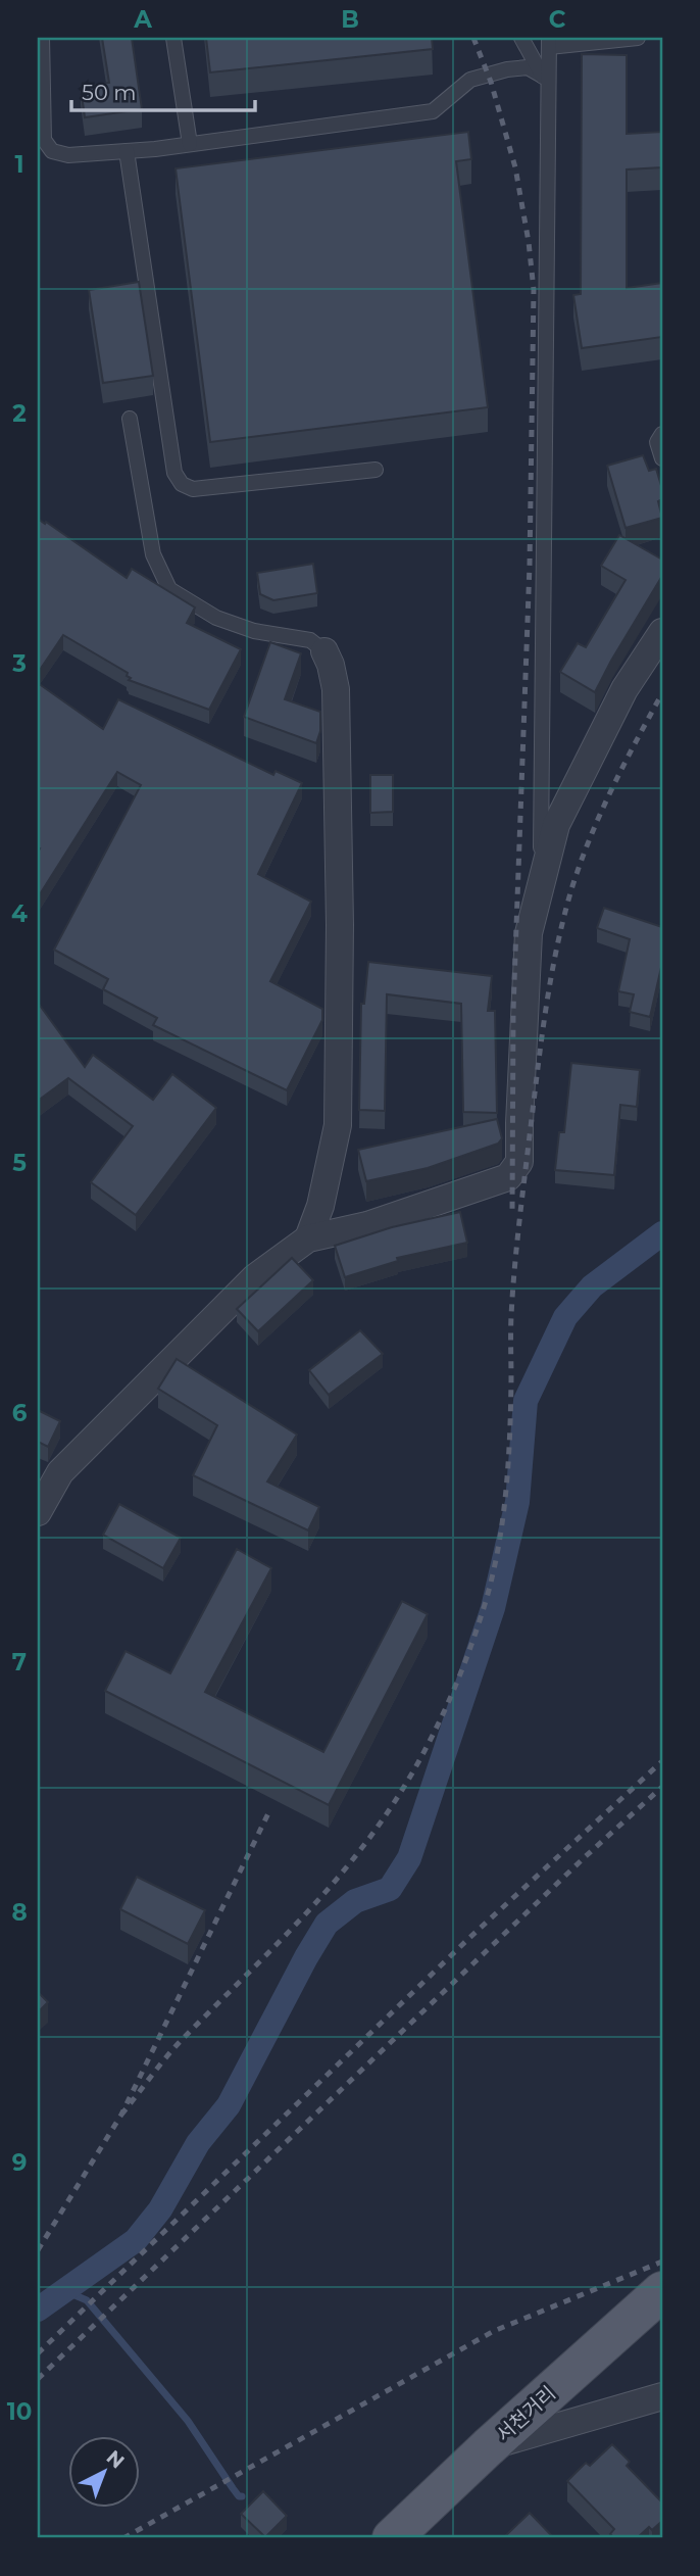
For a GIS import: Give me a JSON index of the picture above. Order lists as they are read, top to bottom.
{
  "streets": {
    "main road": ["서천거리"]
  },
  "scale_bar": "50 m",
  "north": "top right",
  "grid": {
    "columns": ["A", "B", "C"],
    "rows": [
      "1",
      "2",
      "3",
      "4",
      "5",
      "6",
      "7",
      "8",
      "9",
      "10"
    ]
  }
}
